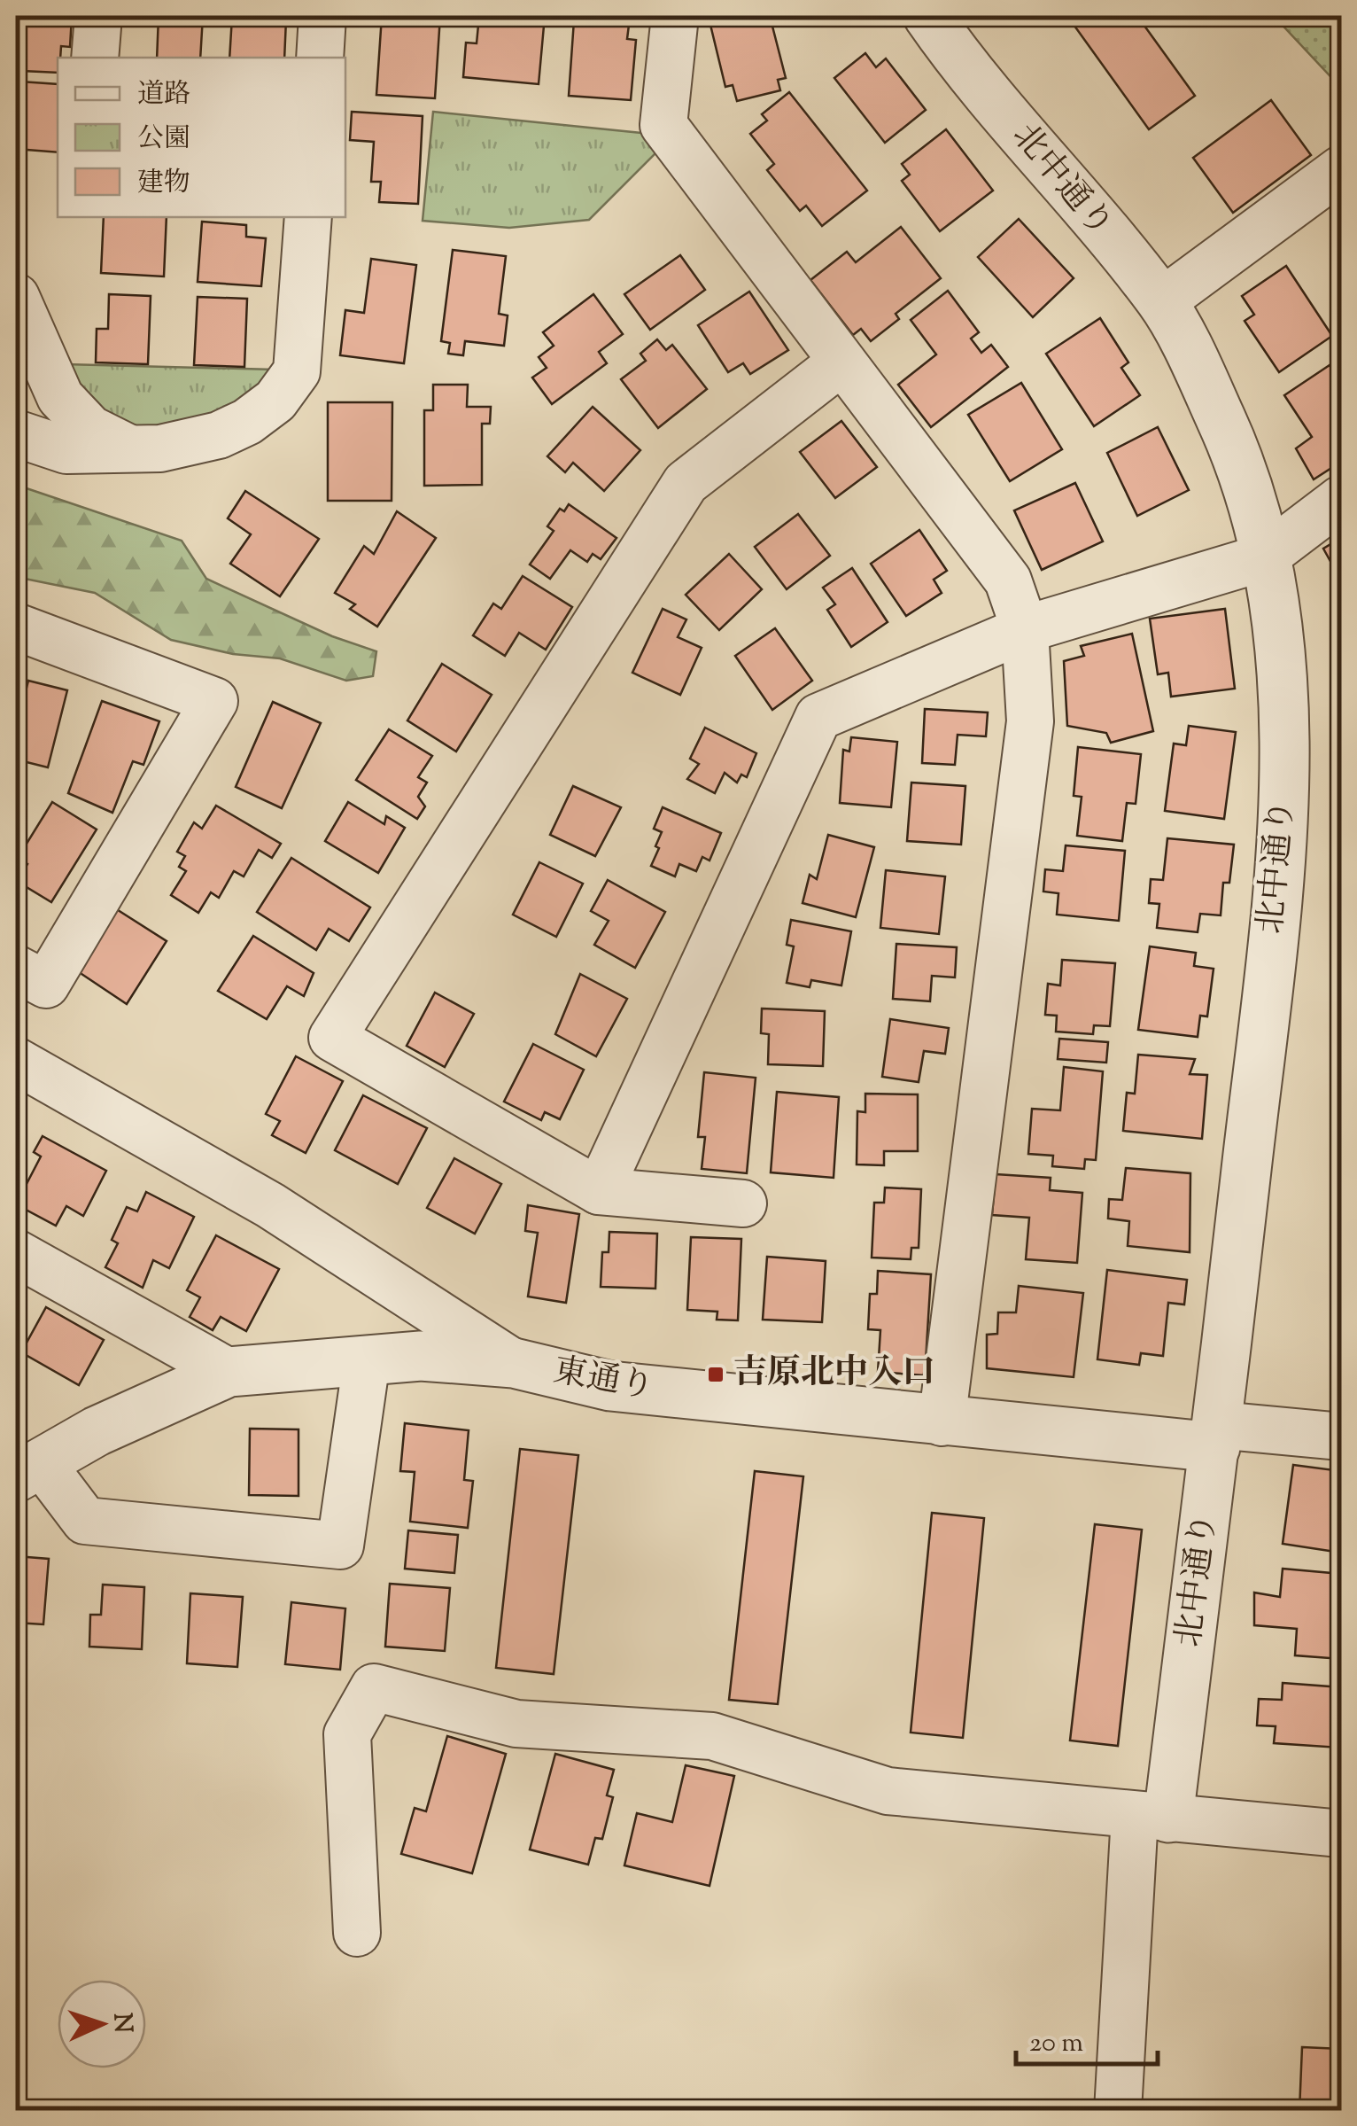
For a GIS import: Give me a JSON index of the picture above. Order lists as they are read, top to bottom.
{
  "streets": {
    "street": ["北中通り", "東通り"]
  },
  "crossings": [
    ["北中通り", "東通り"]
  ],
  "places": {
    "transit": ["吉原北中入口"]
  },
  "legend": ["道路", "公園", "建物"],
  "scale_bar": "20 m",
  "north": "right"
}
